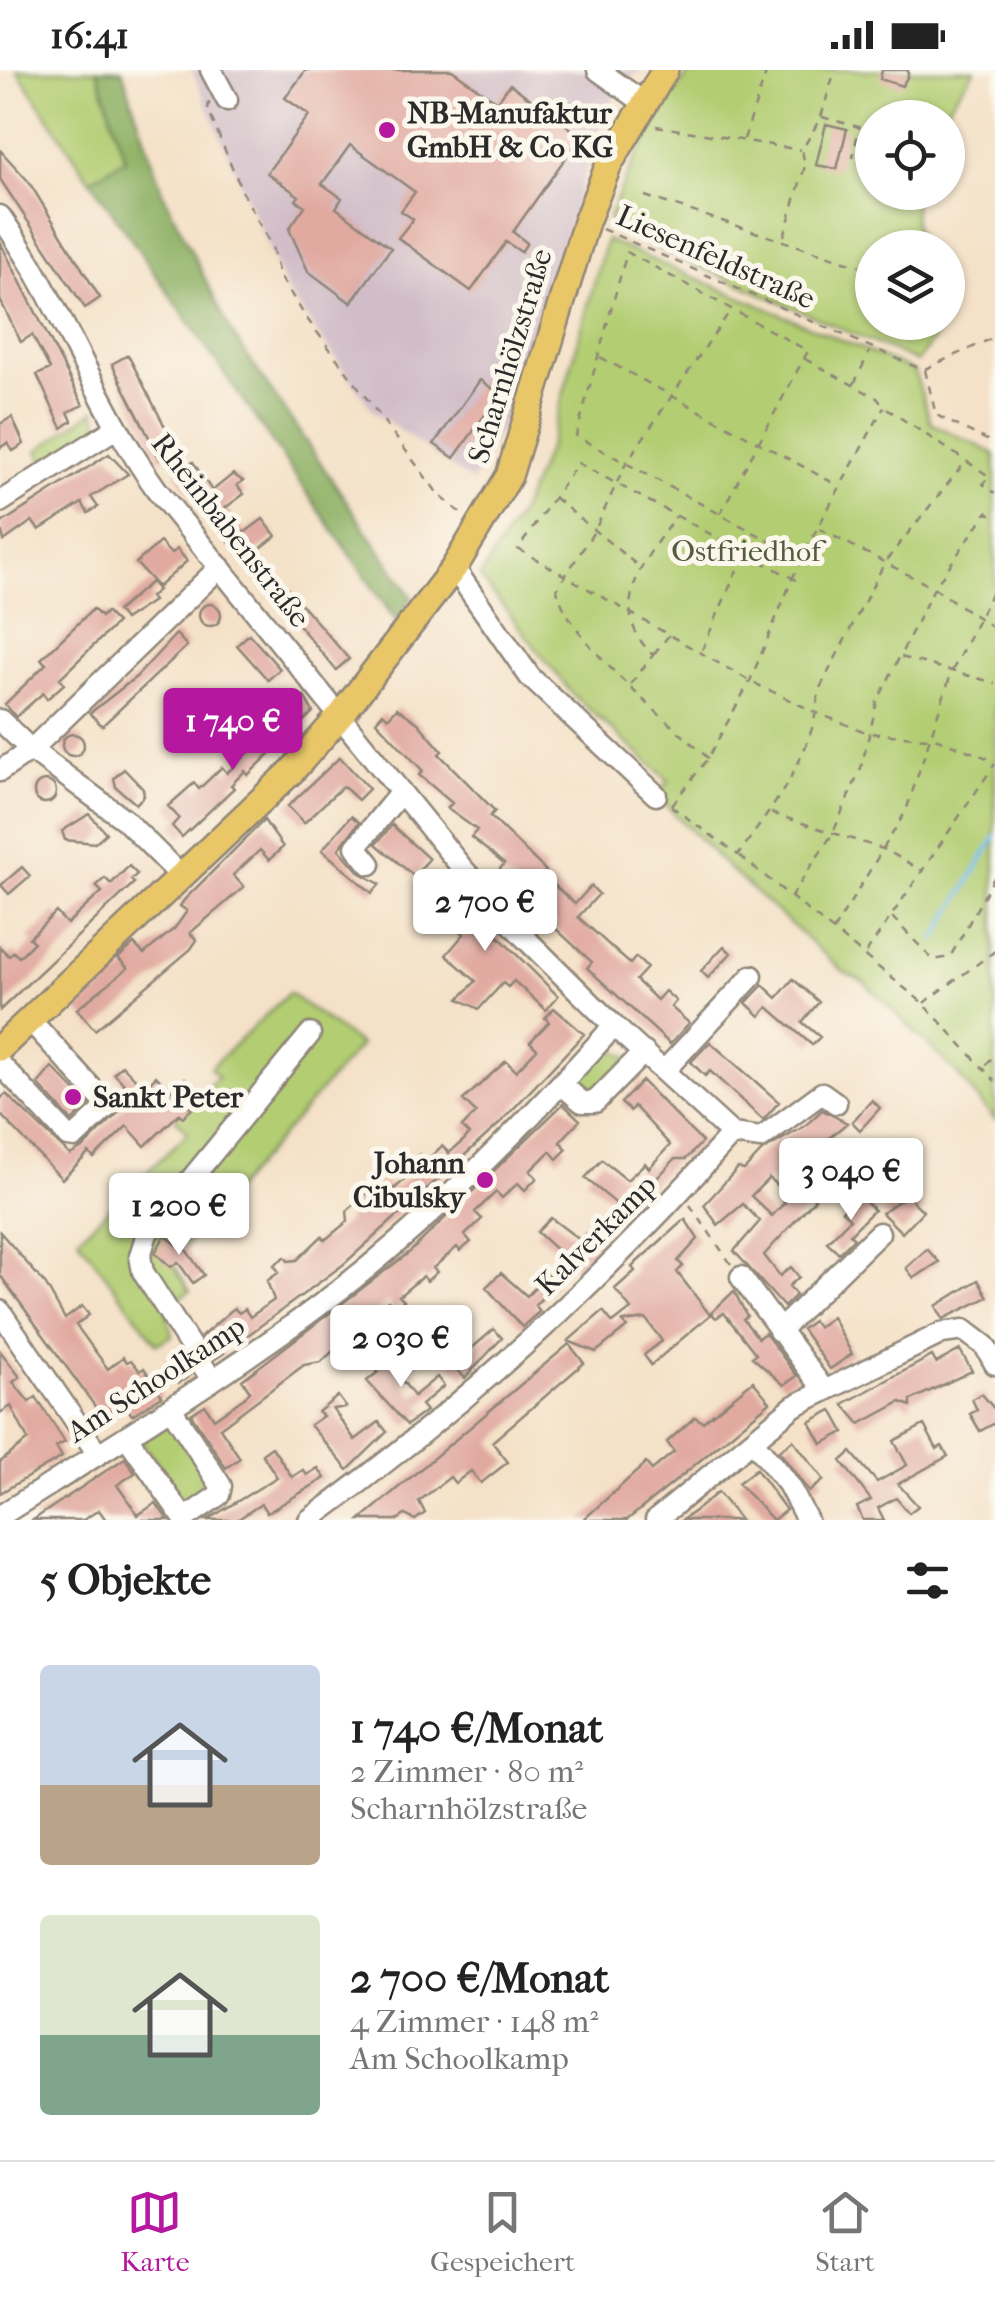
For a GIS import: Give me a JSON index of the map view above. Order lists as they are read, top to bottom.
{
  "streets": {
    "main road": ["Scharnhölzstraße"],
    "street": ["Rheinbabenstraße", "Kalverkamp", "Am Schoolkamp"],
    "path": ["Liesenfeldstraße"]
  },
  "crossings": [
    ["Liesenfeldstraße", "Scharnhölzstraße"],
    ["Scharnhölzstraße", "Rheinbabenstraße"]
  ],
  "parks": ["Ostfriedhof"],
  "places": ["NB-Manufaktur GmbH & Co KG", "Sankt Peter", "Johann Cibulsky"],
  "page": {
    "status": "16:41",
    "price": [
      "1 740 €",
      "2 700 €",
      "3 040 €",
      "1 200 €",
      "2 030 €"
    ],
    "heading": "5 Objekte",
    "list": [
      {
        "name": "1 740 €/Monat",
        "note": "2 Zimmer · 80 m² · Scharnhölzstraße"
      },
      {
        "name": "2 700 €/Monat",
        "note": "4 Zimmer · 148 m² · Am Schoolkamp"
      }
    ],
    "tabs": ["Karte", "Gespeichert", "Start"]
  }
}
